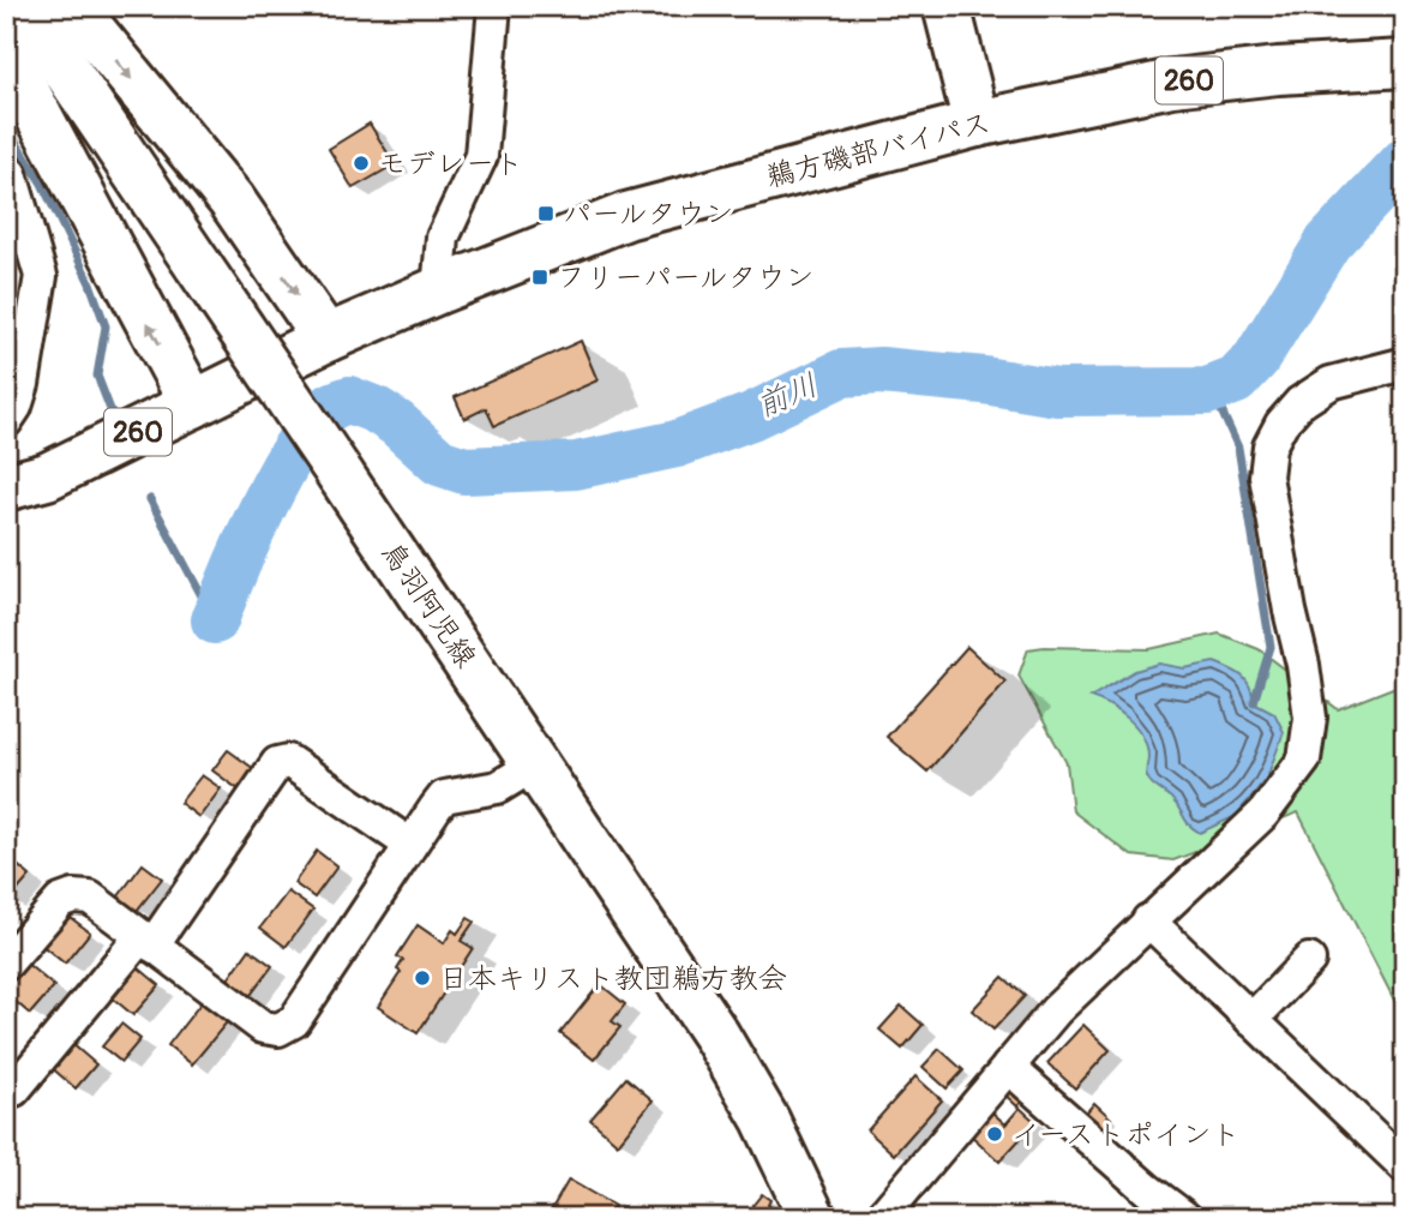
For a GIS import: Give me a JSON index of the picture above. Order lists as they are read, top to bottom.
{
  "streets": {
    "main road": ["260", "鵜方磯部バイパス", "鳥羽阿児線"]
  },
  "water": ["前川"],
  "places": {
    "other": ["モデレート", "日本キリスト教団鵜方教会", "イーストポイント"],
    "transit": ["パールタウン", "フリーパールタウン"]
  }
}
